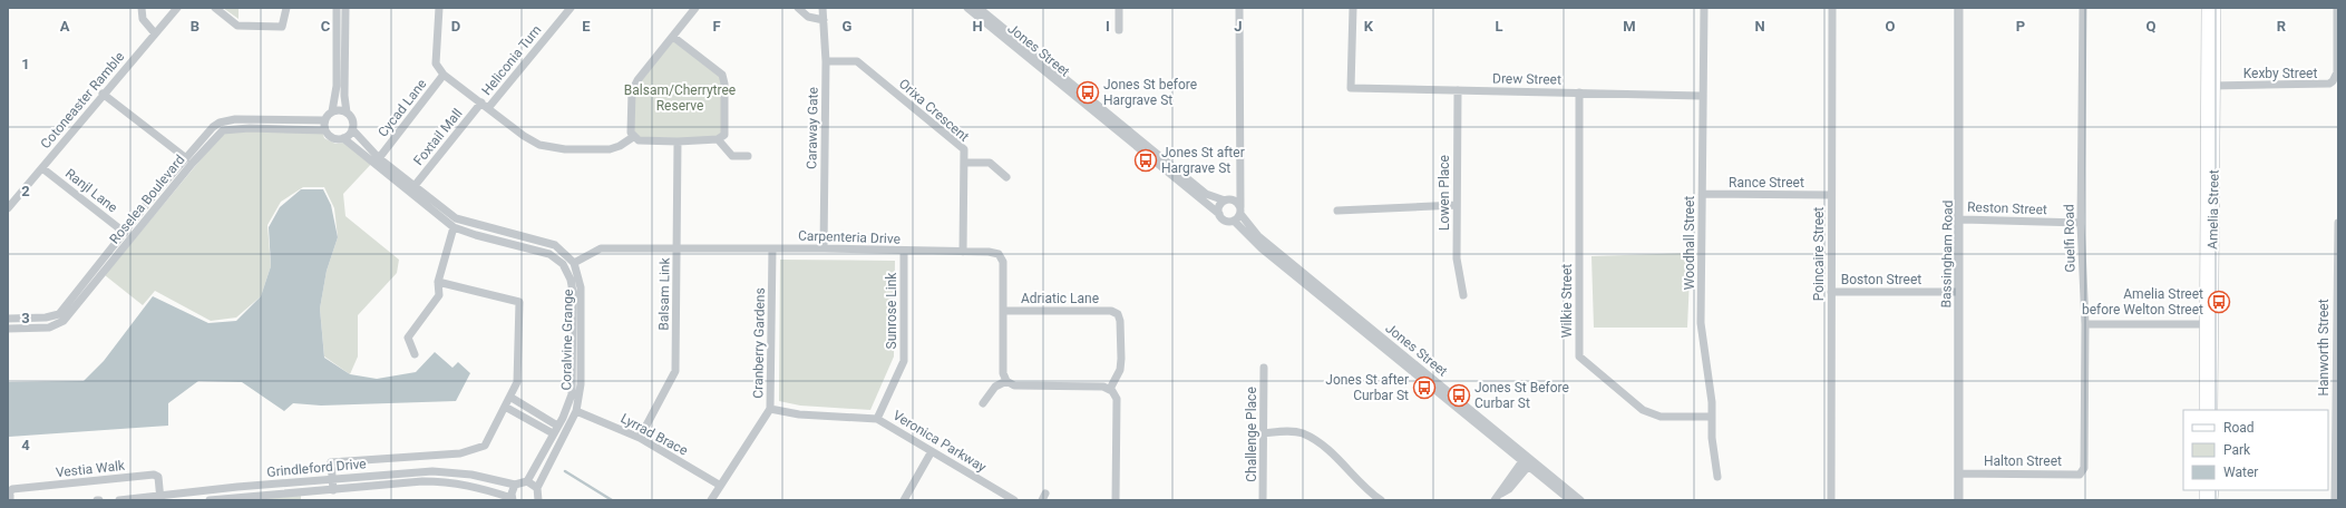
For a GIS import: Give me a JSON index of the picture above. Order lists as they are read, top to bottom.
{
  "streets": {
    "main road": ["Amelia Street"],
    "street": [
      "Jones Street",
      "Heliconia Turn",
      "Kexby Street",
      "Drew Street",
      "Cotoneaster Ramble",
      "Cycad Lane",
      "Orixa Crescent",
      "Caraway Gate",
      "Foxtail Mall",
      "Rance Street",
      "Ranjl Lane",
      "Lowen Place",
      "Roselea Boulevard",
      "Reston Street",
      "Carpenteria Drive",
      "Guelfi Road",
      "Woodhall Street",
      "Poincaire Street",
      "Bassingham Road",
      "Boston Street",
      "Balsam Link",
      "Adriatic Lane",
      "Wilkie Street",
      "Sunrose Link",
      "Coralvine Grange",
      "Cranberry Gardens",
      "Hanworth Street",
      "Lyrrad Brace",
      "Challenge Place",
      "Veronica Parkway",
      "Halton Street",
      "Grindleford Drive",
      "Vestia Walk"
    ]
  },
  "crossings": [
    ["Heliconia Turn", "Cycad Lane"],
    ["Heliconia Turn", "Foxtail Mall"],
    ["Heliconia Turn", "Balsam Link"],
    ["Kexby Street", "Amelia Street"],
    ["Drew Street", "Lowen Place"],
    ["Drew Street", "Woodhall Street"],
    ["Drew Street", "Wilkie Street"],
    ["Cotoneaster Ramble", "Ranjl Lane"],
    ["Orixa Crescent", "Caraway Gate"],
    ["Orixa Crescent", "Carpenteria Drive"],
    ["Caraway Gate", "Carpenteria Drive"],
    ["Rance Street", "Woodhall Street"],
    ["Rance Street", "Poincaire Street"],
    ["Ranjl Lane", "Roselea Boulevard"],
    ["Roselea Boulevard", "Coralvine Grange"],
    ["Reston Street", "Guelfi Road"],
    ["Reston Street", "Bassingham Road"],
    ["Carpenteria Drive", "Balsam Link"],
    ["Carpenteria Drive", "Adriatic Lane"],
    ["Carpenteria Drive", "Sunrose Link"],
    ["Carpenteria Drive", "Coralvine Grange"],
    ["Carpenteria Drive", "Cranberry Gardens"],
    ["Guelfi Road", "Halton Street"],
    ["Woodhall Street", "Wilkie Street"],
    ["Poincaire Street", "Boston Street"],
    ["Bassingham Road", "Boston Street"],
    ["Bassingham Road", "Halton Street"],
    ["Balsam Link", "Lyrrad Brace"],
    ["Sunrose Link", "Veronica Parkway"],
    ["Coralvine Grange", "Lyrrad Brace"],
    ["Coralvine Grange", "Grindleford Drive"],
    ["Cranberry Gardens", "Lyrrad Brace"],
    ["Cranberry Gardens", "Veronica Parkway"],
    ["Grindleford Drive", "Vestia Walk"]
  ],
  "parks": ["Balsam/Cherrytree Reserve"],
  "places": {
    "bus stop": [
      "Jones St before Hargrave St",
      "Jones St after Hargrave St",
      "Amelia Street before Welton Street",
      "Jones St after Curbar St",
      "Jones St Before Curbar St"
    ]
  },
  "legend": ["Road", "Park", "Water"],
  "grid": {
    "columns": [
      "A",
      "B",
      "C",
      "D",
      "E",
      "F",
      "G",
      "H",
      "I",
      "J",
      "K",
      "L",
      "M",
      "N",
      "O",
      "P",
      "Q",
      "R"
    ],
    "rows": [
      "1",
      "2",
      "3",
      "4"
    ]
  }
}
